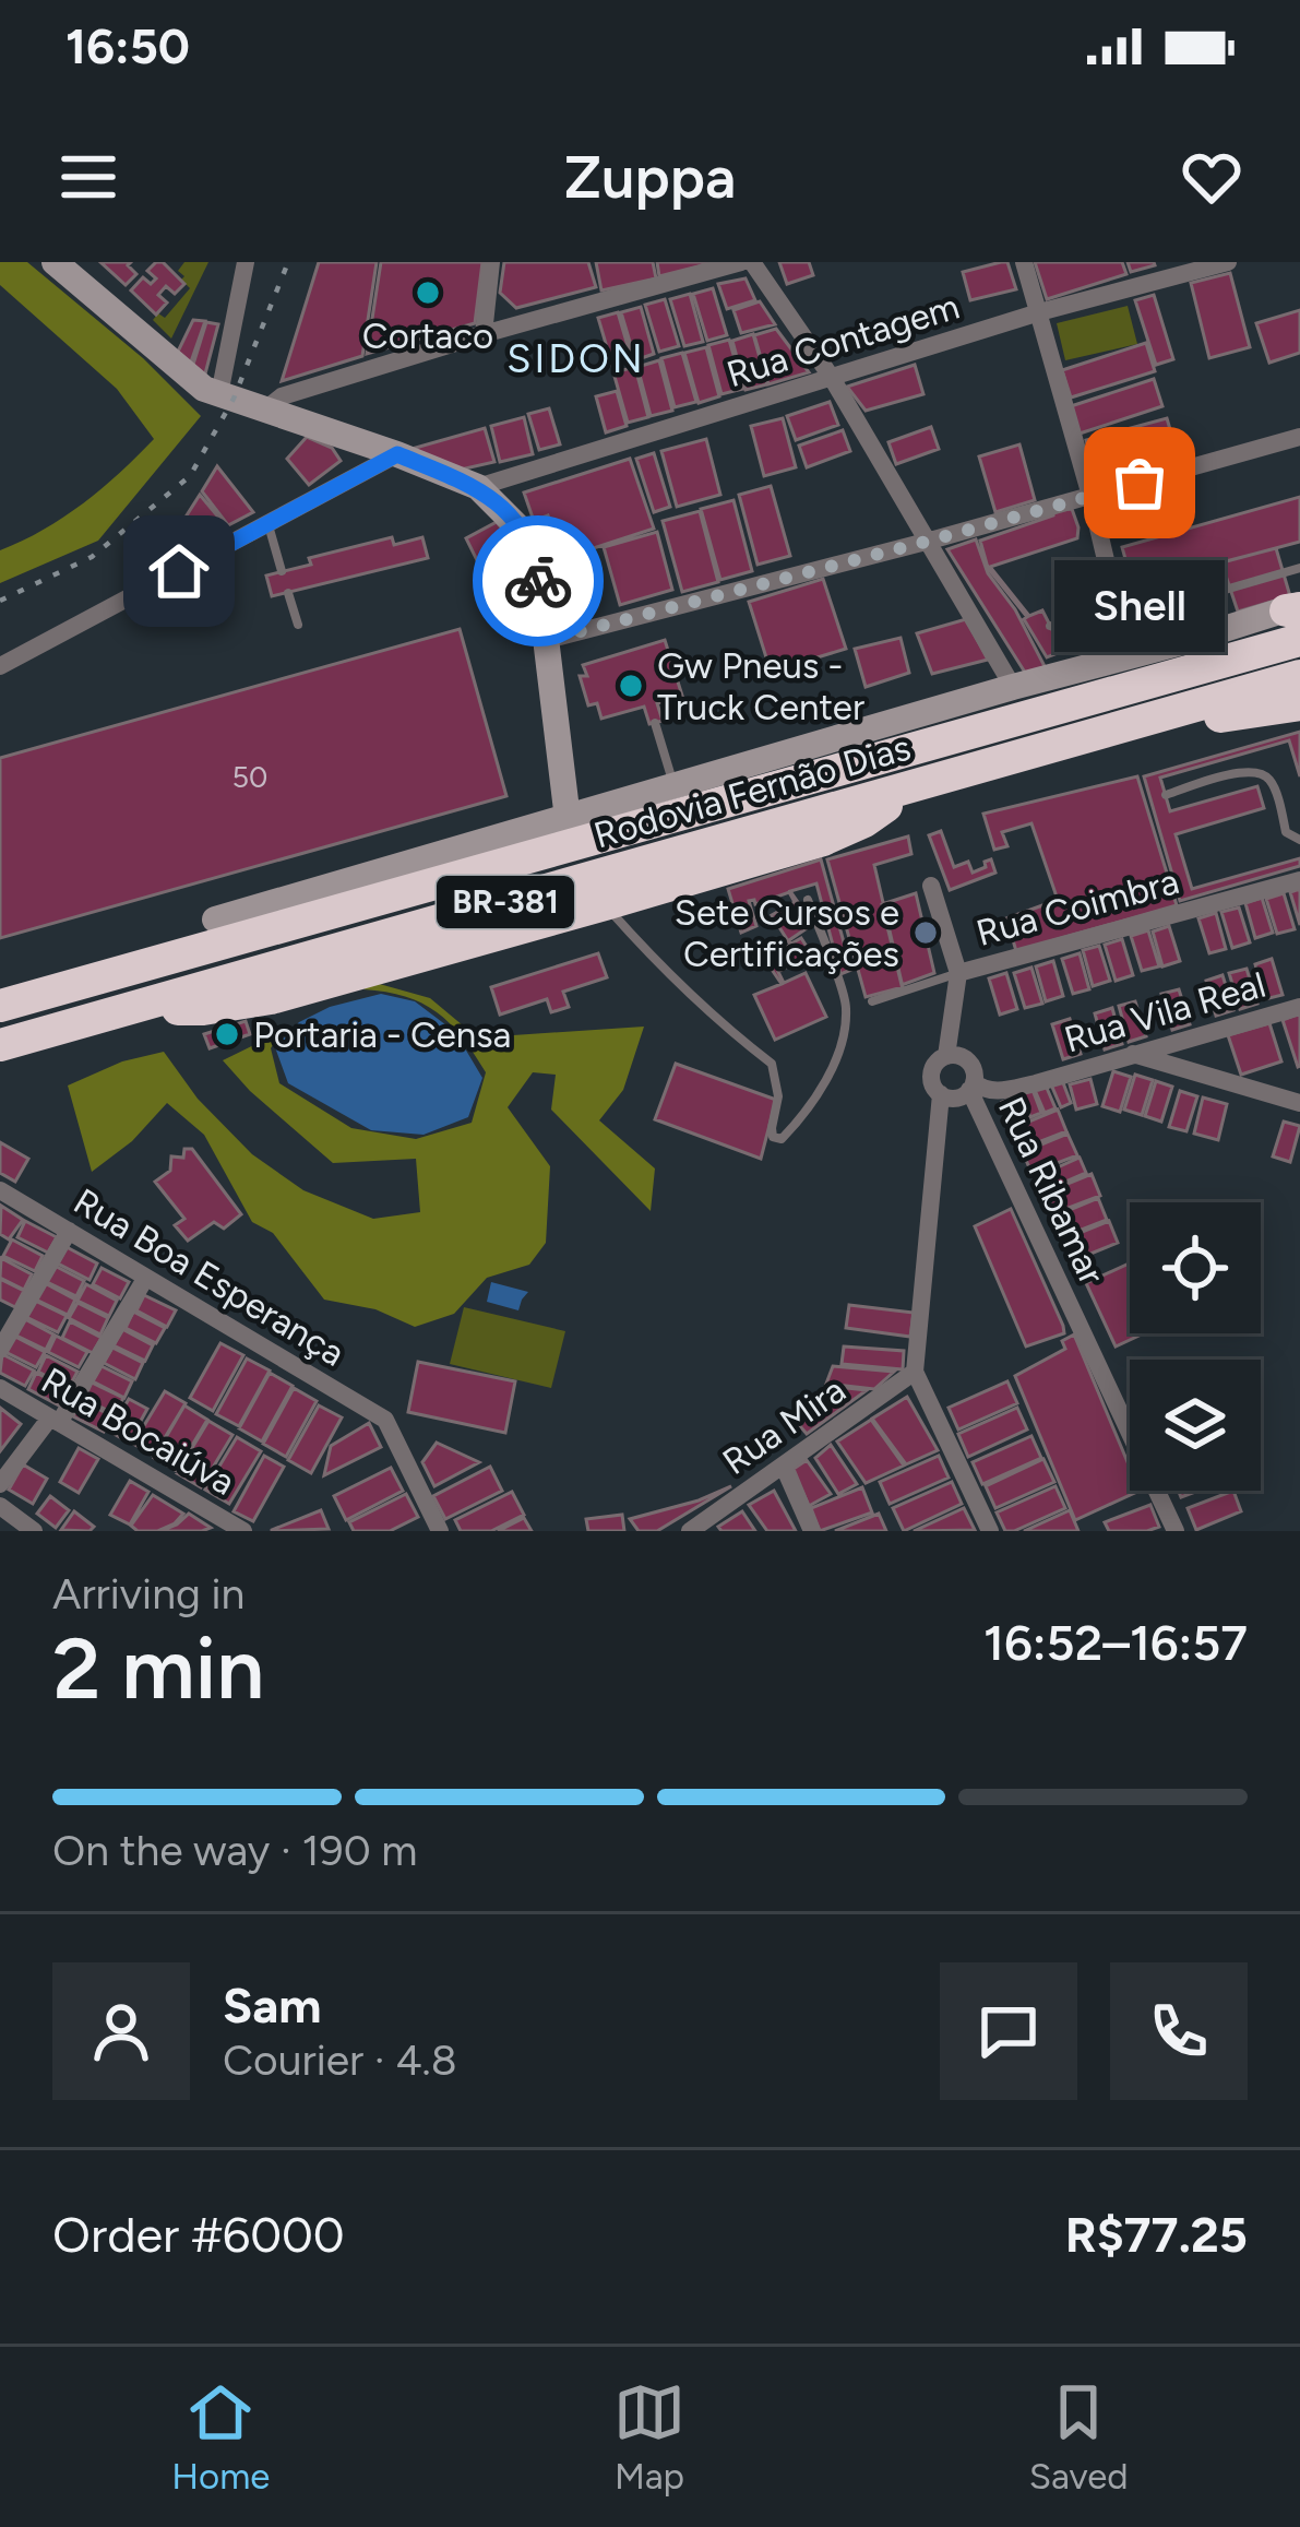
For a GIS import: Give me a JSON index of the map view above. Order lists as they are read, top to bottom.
{
  "streets": {
    "highway": ["Rodovia Fernão Dias", "BR-381"],
    "street": [
      "Rua Contagem",
      "Rua Coimbra",
      "Rua Vila Real",
      "Rua Ribamar",
      "Rua Boa Esperança",
      "Rua Mira",
      "Rua Bocaiúva"
    ]
  },
  "crossings": [
    ["Rodovia Fernão Dias", "BR-381"],
    ["Rua Vila Real", "Rua Ribamar"]
  ],
  "districts": ["SIDON"],
  "places": [
    "Cortaco",
    "Shell",
    "Gw Pneus - Truck Center",
    "Sete Cursos e Certificações",
    "Portaria - Censa"
  ],
  "house_numbers": ["50"],
  "page": {
    "status": "16:50",
    "header": "Zuppa",
    "bubble": "Shell",
    "heading": ["2 min", "Arriving in", "16:52–16:57"],
    "panel": [
      "Sam",
      "Courier · 4.8",
      "Order #6000",
      "R$77.25"
    ],
    "bar": "On the way · 190 m",
    "tabs": ["Home", "Map", "Saved"]
  }
}
